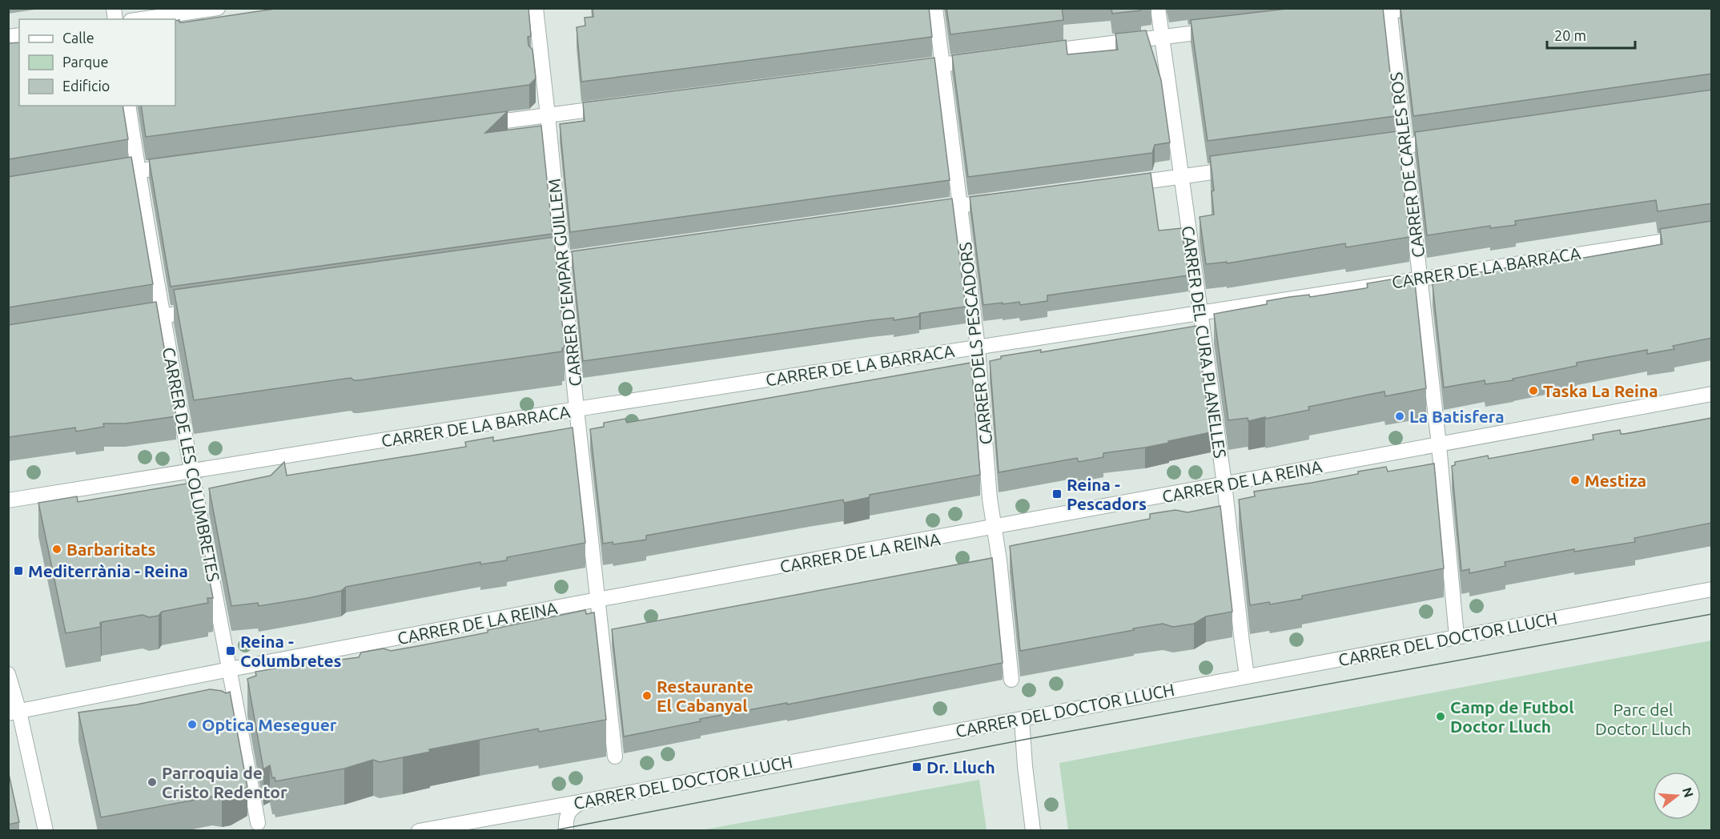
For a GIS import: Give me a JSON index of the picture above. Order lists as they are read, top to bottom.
{
  "streets": {
    "street": [
      "CARRER DE CARLES ROS",
      "CARRER DE LA BARRACA",
      "CARRER D'EMPAR GUILLEM",
      "CARRER DEL CURA PLANELLES",
      "CARRER DELS PESCADORS",
      "CARRER DE LES COLUMBRETES",
      "CARRER DE LA REINA",
      "CARRER DEL DOCTOR LLUCH"
    ]
  },
  "crossings": [
    ["CARRER DE CARLES ROS", "CARRER DE LA BARRACA"],
    ["CARRER DE CARLES ROS", "CARRER DE LA REINA"],
    ["CARRER DE CARLES ROS", "CARRER DEL DOCTOR LLUCH"],
    ["CARRER DE LA BARRACA", "CARRER D'EMPAR GUILLEM"],
    ["CARRER DE LA BARRACA", "CARRER DEL CURA PLANELLES"],
    ["CARRER DE LA BARRACA", "CARRER DELS PESCADORS"],
    ["CARRER DE LA BARRACA", "CARRER DE LES COLUMBRETES"],
    ["CARRER D'EMPAR GUILLEM", "CARRER DE LA REINA"],
    ["CARRER DEL CURA PLANELLES", "CARRER DE LA REINA"],
    ["CARRER DEL CURA PLANELLES", "CARRER DEL DOCTOR LLUCH"],
    ["CARRER DELS PESCADORS", "CARRER DE LA REINA"],
    ["CARRER DE LES COLUMBRETES", "CARRER DE LA REINA"]
  ],
  "parks": ["Parc del Doctor Lluch"],
  "places": {
    "other": [
      "Taska La Reina",
      "La Batisfera",
      "Mestiza",
      "Barbaritats",
      "Restaurante El Cabanyal",
      "Camp de Futbol Doctor Lluch",
      "Optica Meseguer",
      "Parroquia de Cristo Redentor"
    ],
    "transit": [
      "Reina - Pescadors",
      "Mediterrània - Reina",
      "Reina - Columbretes",
      "Dr. Lluch"
    ]
  },
  "legend": ["Calle", "Parque", "Edificio"],
  "scale_bar": "20 m",
  "north": "right"
}
